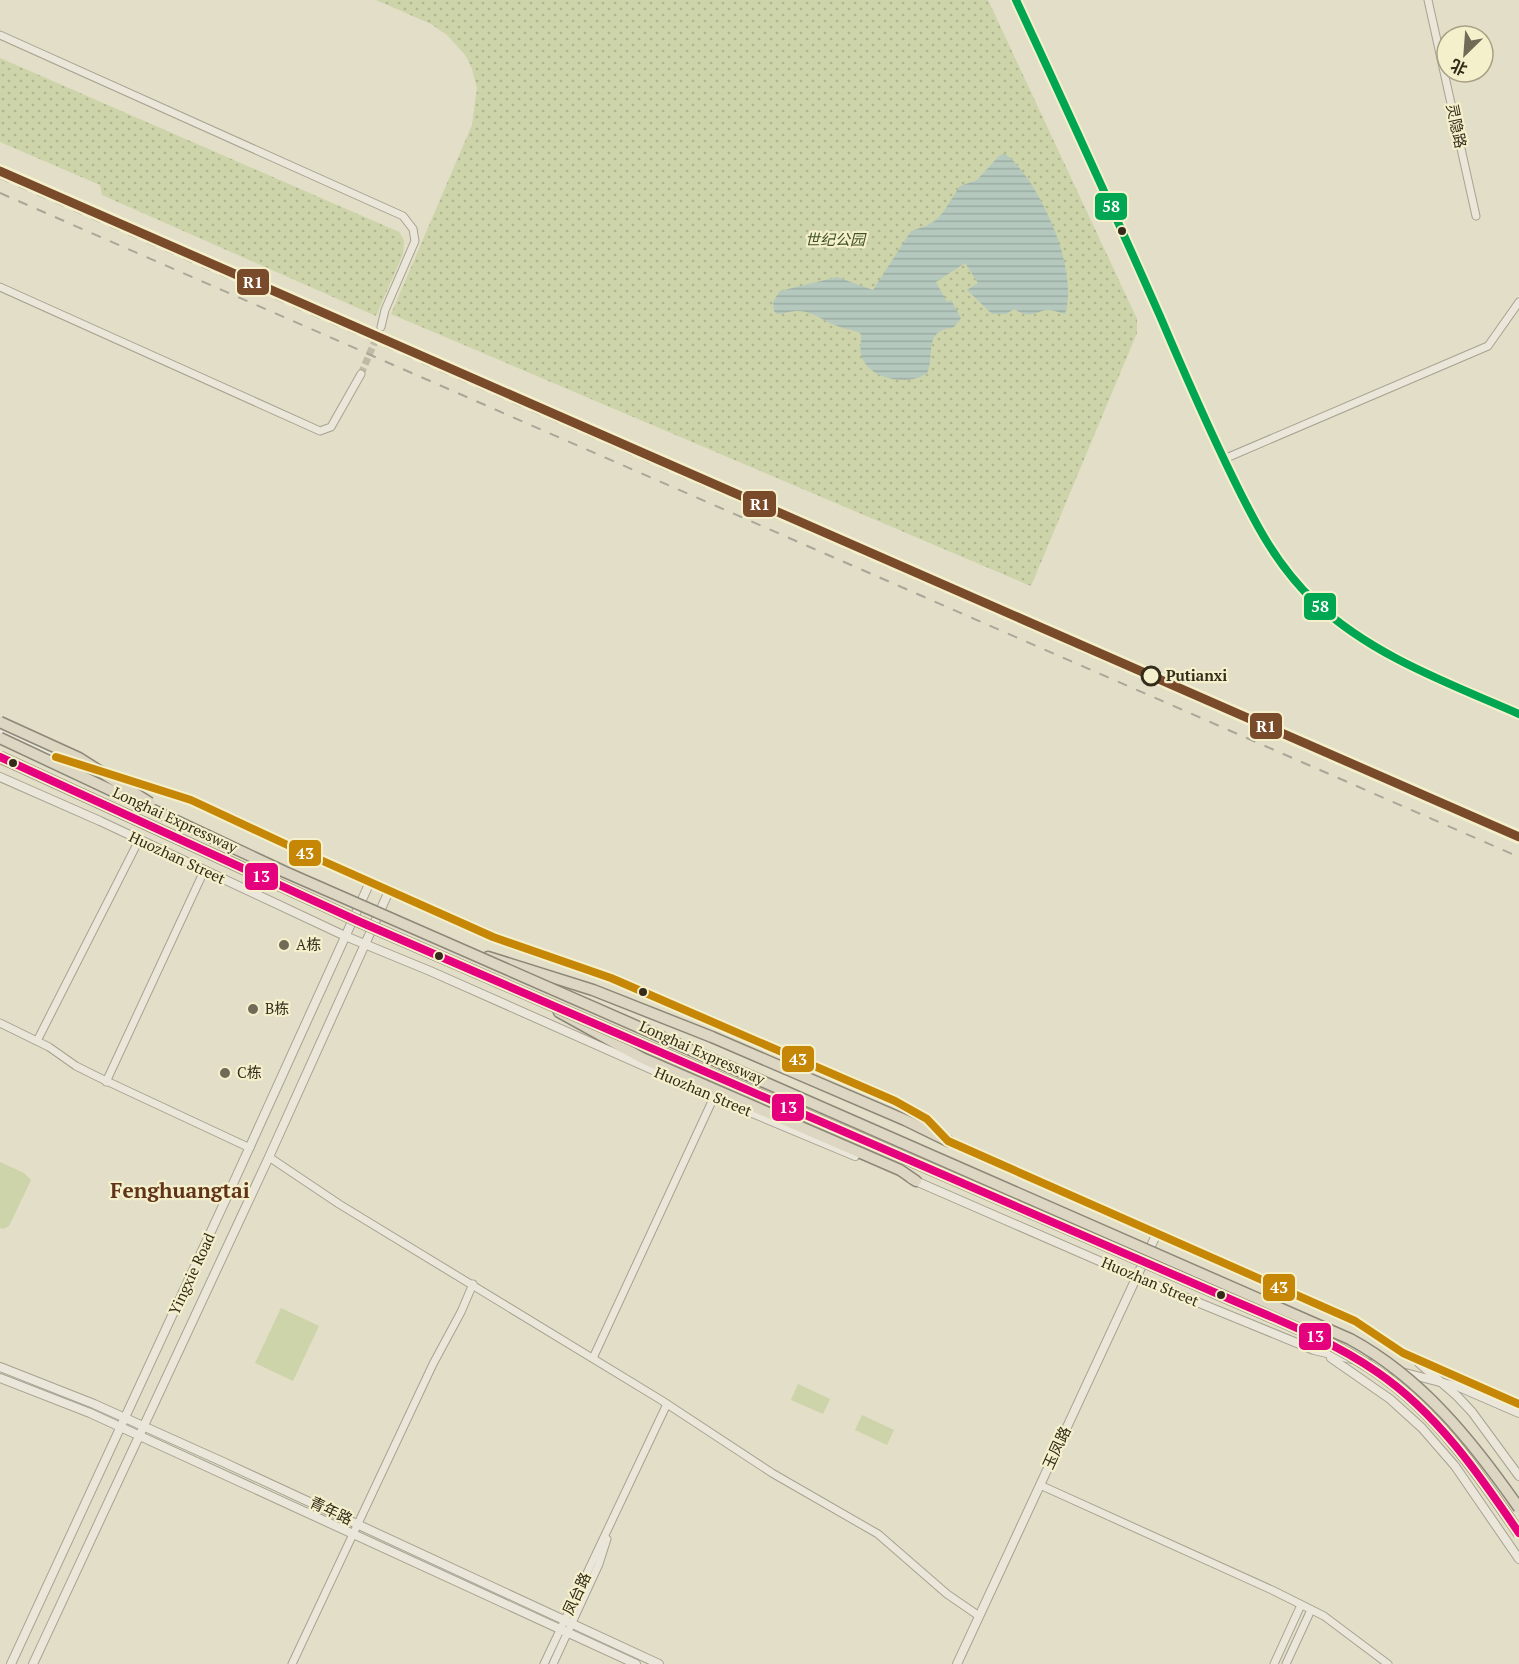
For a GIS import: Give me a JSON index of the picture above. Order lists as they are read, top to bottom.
{
  "streets": {
    "highway": ["Longhai Expressway"],
    "street": [
      "灵隐路",
      "Huozhan Street",
      "Yingxie Road",
      "玉凤路",
      "青年路",
      "凤台路"
    ]
  },
  "crossings": [
    ["Huozhan Street", "Yingxie Road"],
    ["Huozhan Street", "玉凤路"],
    ["Yingxie Road", "青年路"],
    ["青年路", "凤台路"]
  ],
  "districts": ["Fenghuangtai"],
  "parks": ["世纪公园"],
  "places": [
    "Putianxi",
    "A栋",
    "B栋",
    "C栋"
  ],
  "lines": [
    "transit line 58",
    "transit line R1",
    "transit line 13",
    "transit line 43"
  ],
  "north": "bottom left"
}
